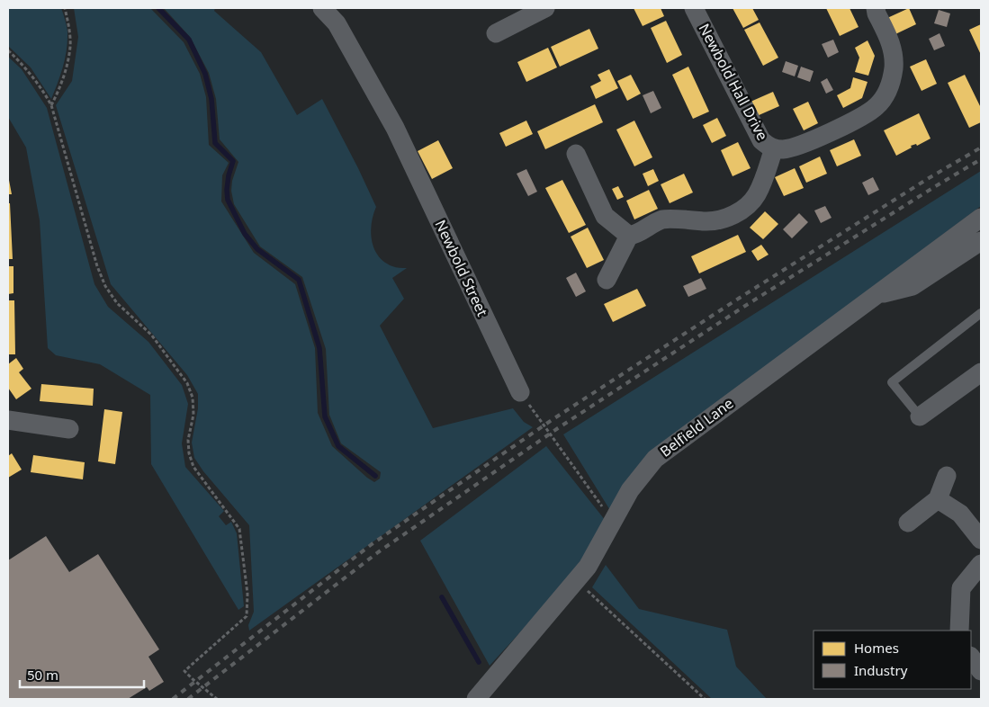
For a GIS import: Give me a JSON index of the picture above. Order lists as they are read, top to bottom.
{
  "streets": {
    "street": ["Newbold Hall Drive", "Newbold Street", "Belfield Lane"]
  },
  "legend": ["Homes", "Industry"],
  "scale_bar": "50 m"
}
